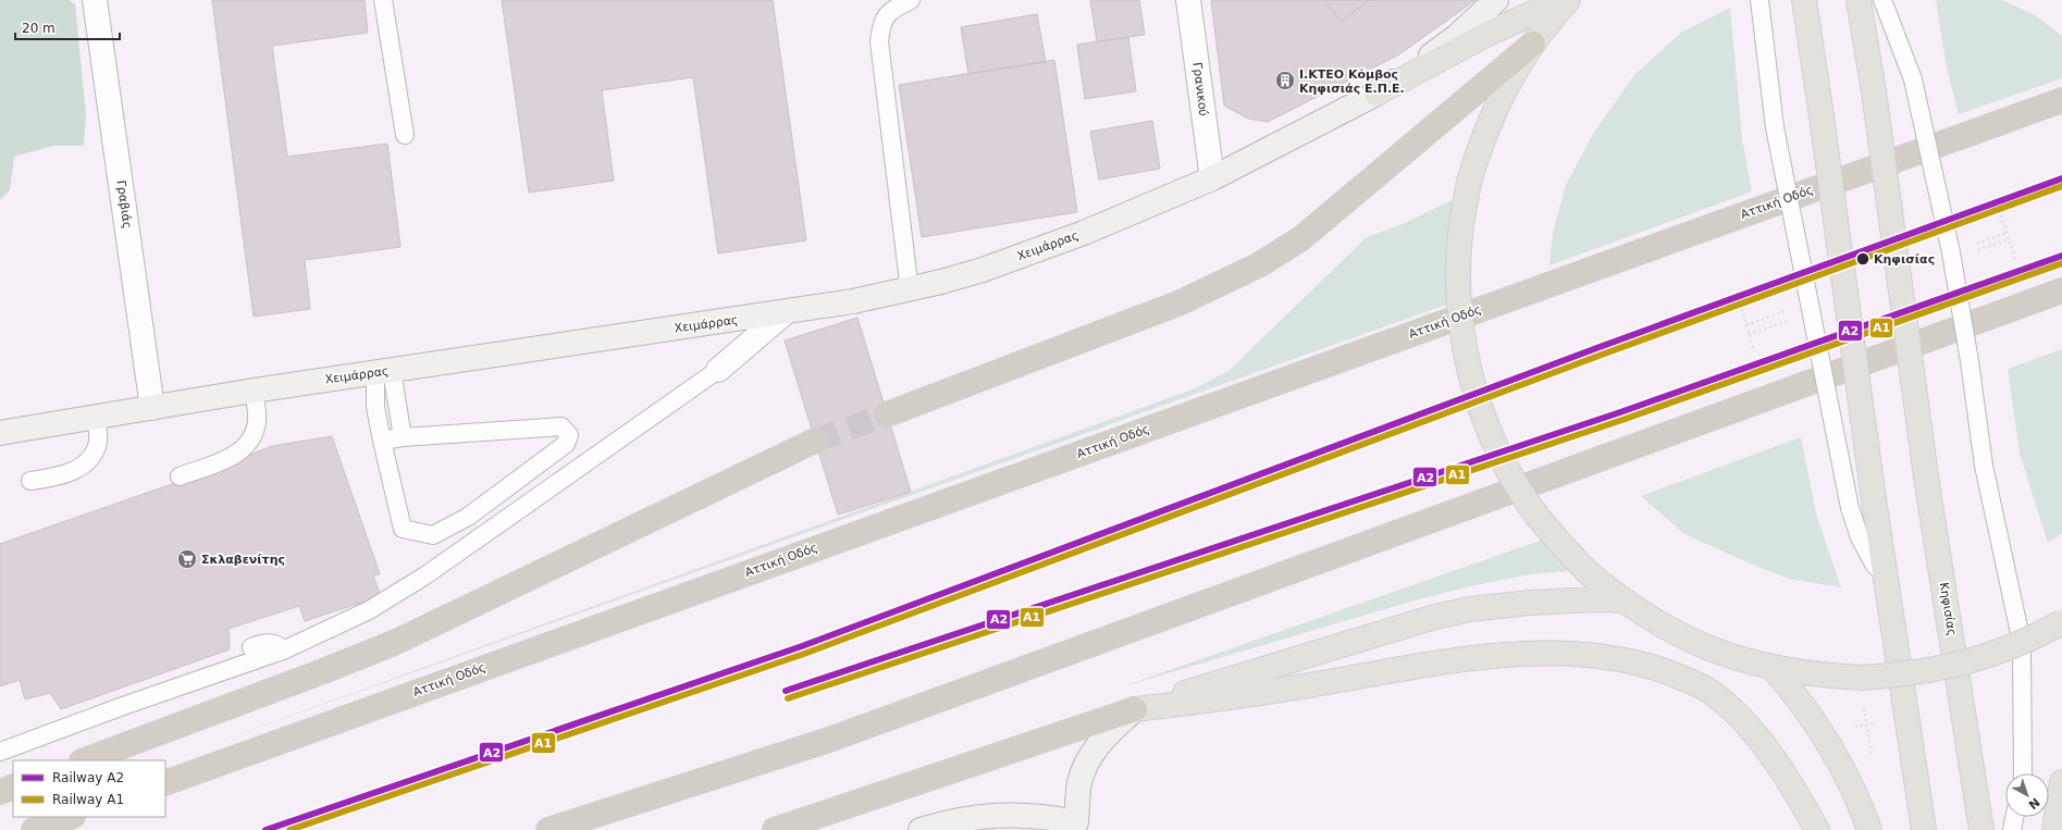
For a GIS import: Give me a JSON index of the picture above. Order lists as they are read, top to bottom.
{
  "streets": {
    "highway": ["Αττική Οδός"],
    "main road": ["Κηφισίας"],
    "street": ["Γρανικού", "Γραβιάς", "Χειμάρρας"]
  },
  "crossings": [
    ["Γρανικού", "Χειμάρρας"],
    ["Γραβιάς", "Χειμάρρας"]
  ],
  "places": {
    "building": ["Ι.ΚΤΕΟ Κόμβος Κηφισιάς Ε.Π.Ε."],
    "other": ["Κηφισίας"],
    "supermarket": ["Σκλαβενίτης"]
  },
  "lines": ["rail line A2", "rail line A1"],
  "legend": ["Railway A2", "Railway A1"],
  "scale_bar": "20 m",
  "north": "bottom right"
}
